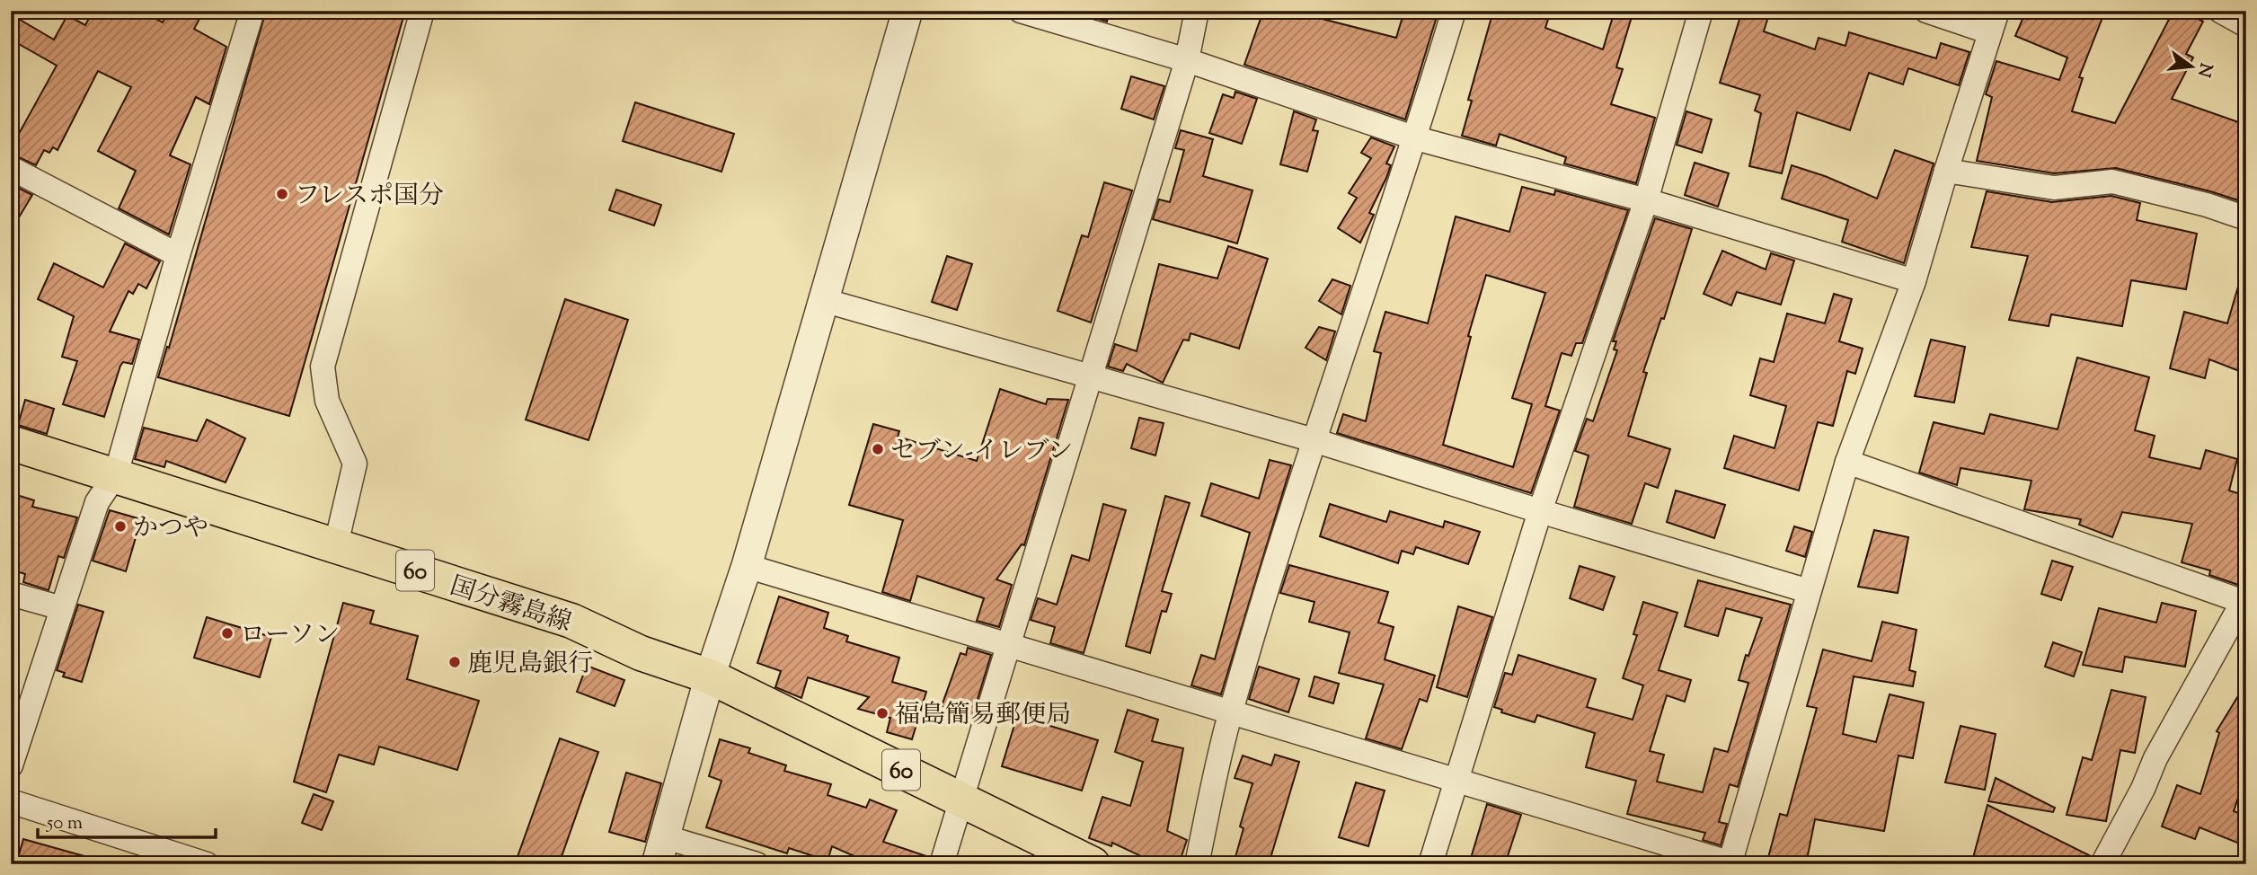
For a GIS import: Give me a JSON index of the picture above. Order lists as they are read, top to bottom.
{
  "streets": {
    "main road": ["60", "国分霧島線"]
  },
  "places": [
    "フレスポ国分",
    "セブン-イレブン",
    "かつや",
    "ローソン",
    "鹿児島銀行",
    "福島簡易郵便局"
  ],
  "scale_bar": "50 m",
  "north": "right"
}
